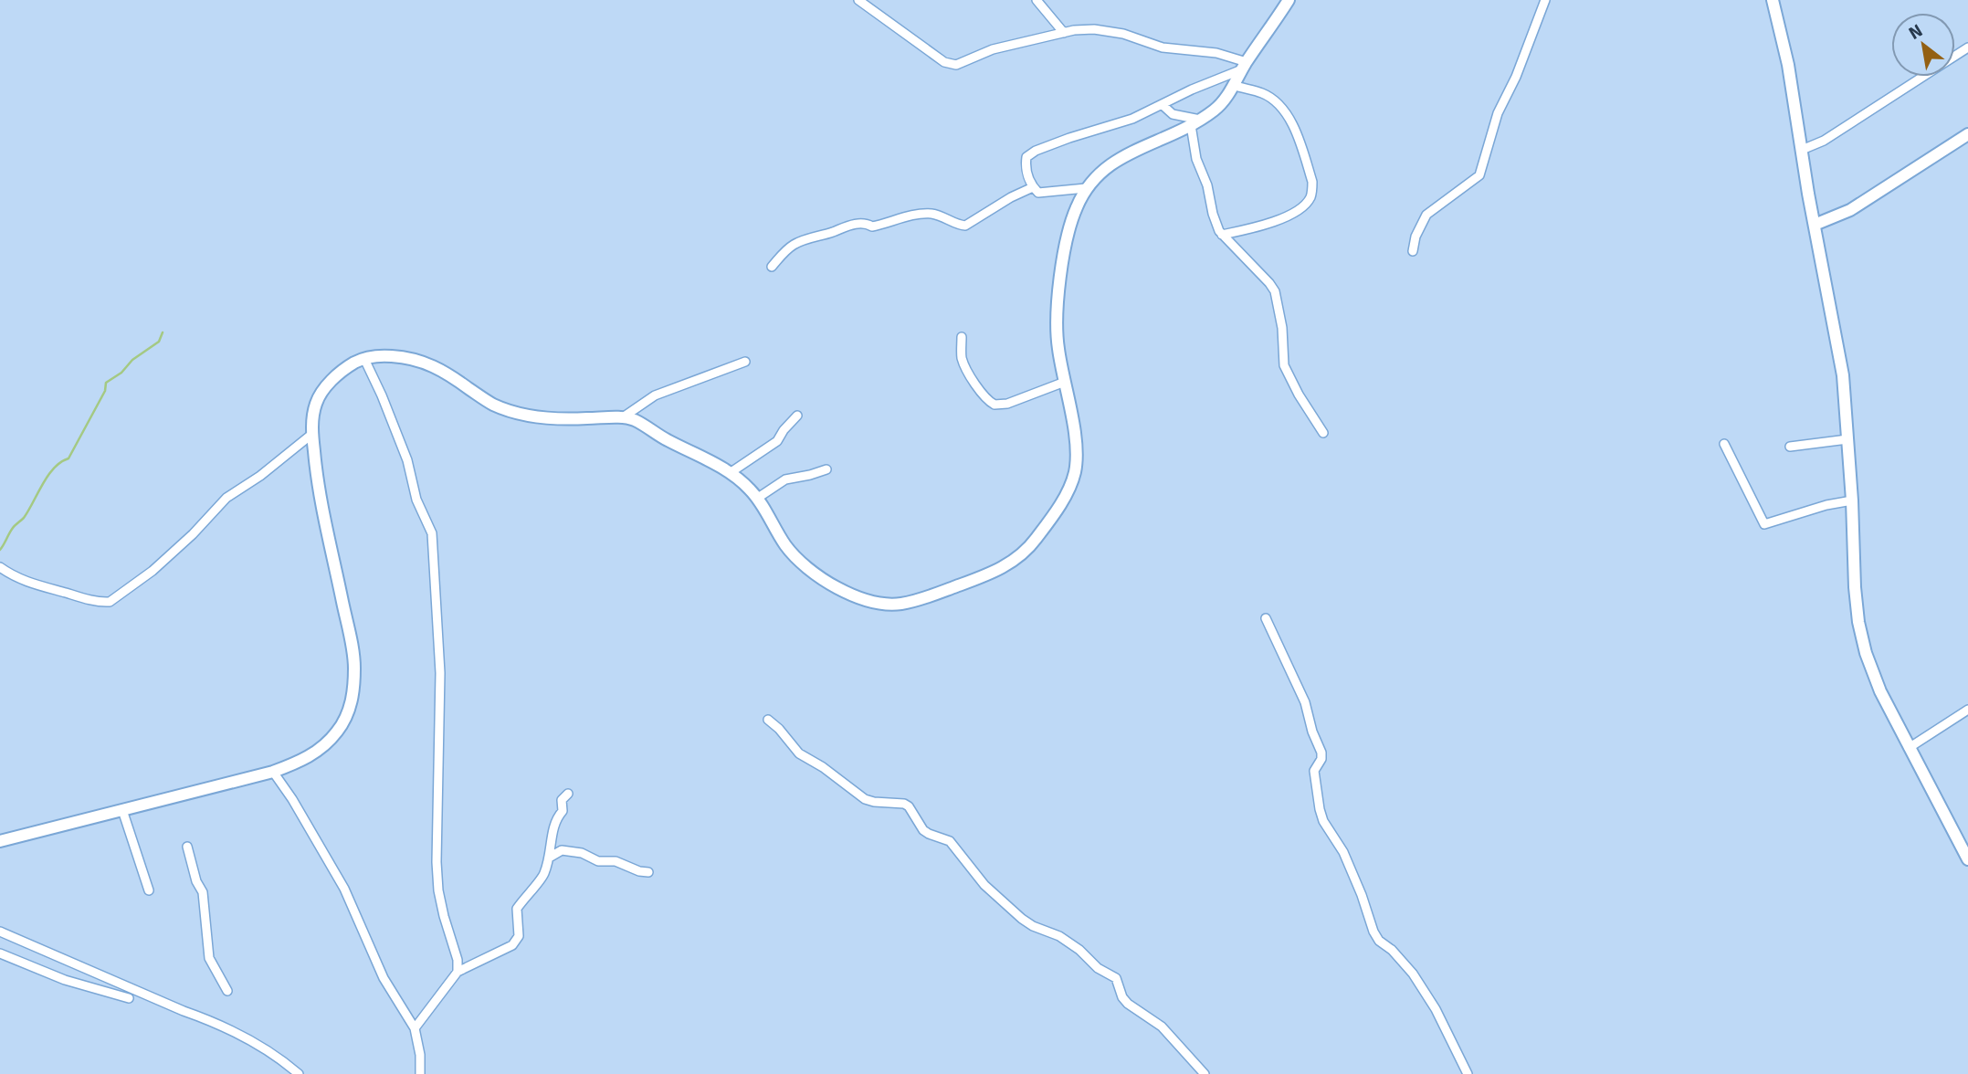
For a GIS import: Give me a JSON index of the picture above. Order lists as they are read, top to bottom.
{
  "north": "top left"
}
